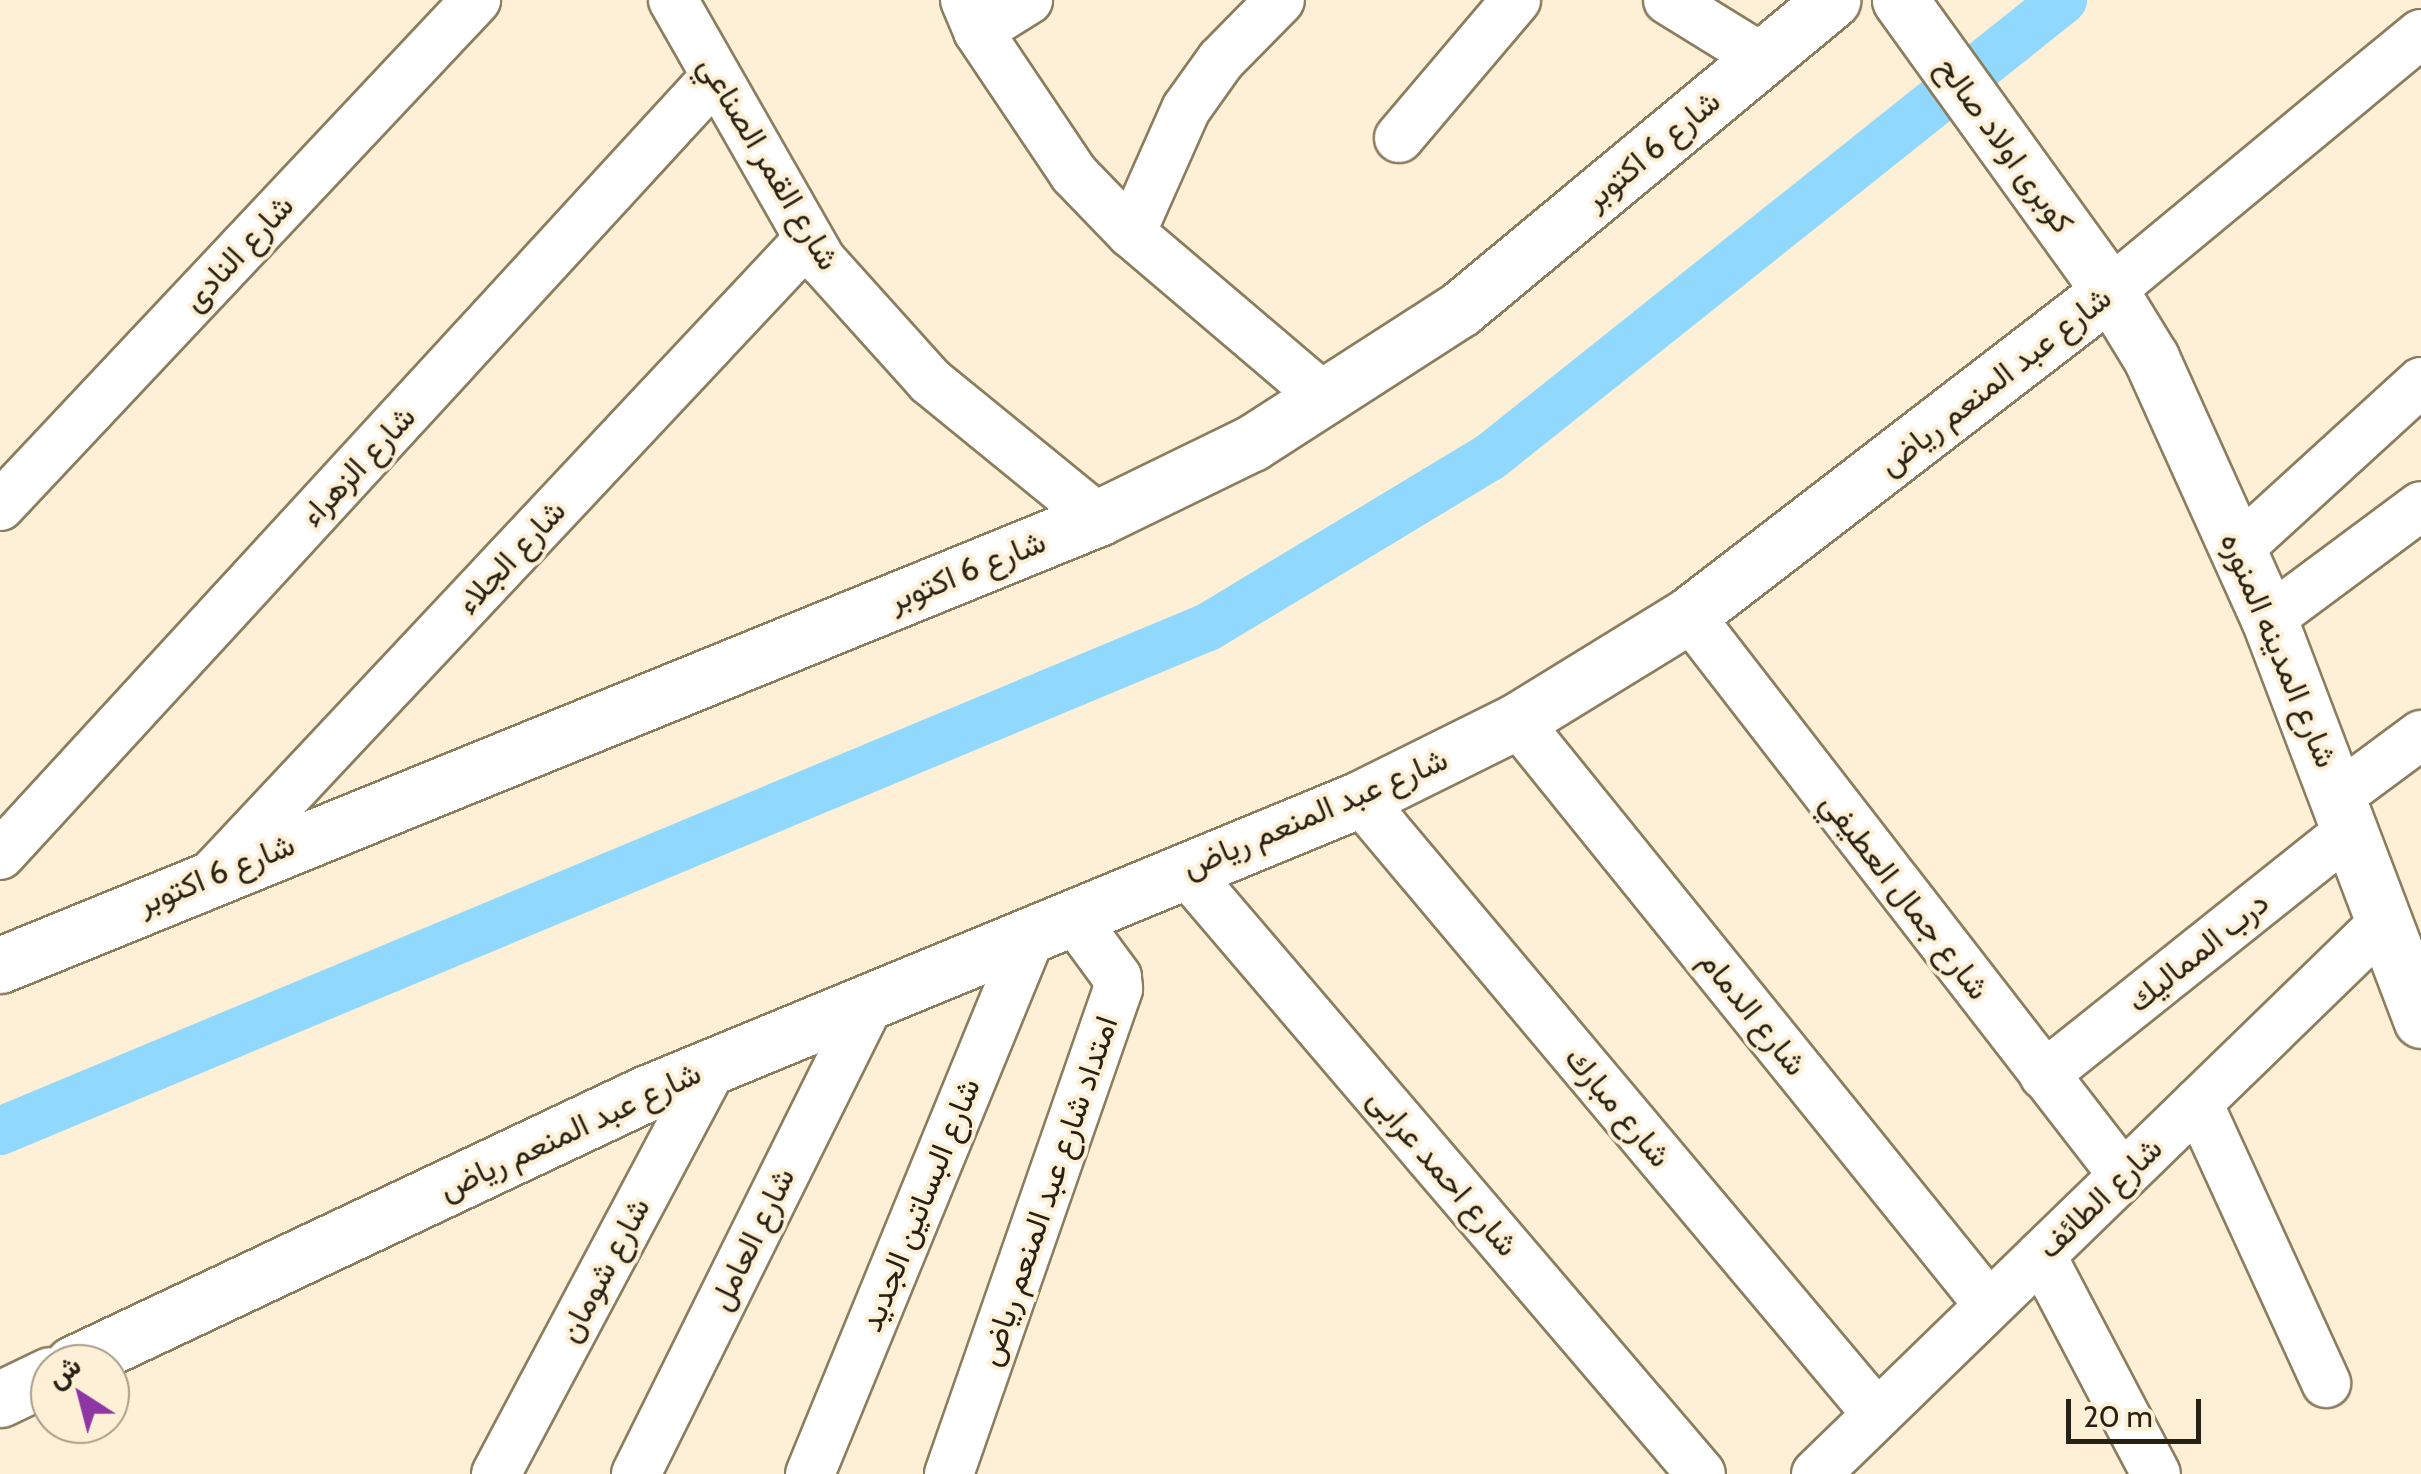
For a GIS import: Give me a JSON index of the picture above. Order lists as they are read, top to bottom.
{
  "streets": {
    "street": [
      "كوبرى اولاد صالح",
      "شارع 6 اكتوبر",
      "شارع القمر الصناعي",
      "شارع النادى",
      "شارع عبد المنعم رياض",
      "شارع الزهراء",
      "شارع الجلاء",
      "شارع المدينه المنوره",
      "شارع جمال العطيفي",
      "درب المماليك",
      "شارع الدمام",
      "شارع مبارك",
      "شارع احمد عرابى",
      "امتداد شارع عبد المنعم رياض",
      "شارع الطائف",
      "شارع البساتين الجديد",
      "شارع العامل",
      "شارع شومان"
    ]
  },
  "crossings": [
    ["كوبرى اولاد صالح", "شارع عبد المنعم رياض"],
    ["كوبرى اولاد صالح", "شارع المدينه المنوره"],
    ["شارع 6 اكتوبر", "شارع القمر الصناعي"],
    ["شارع 6 اكتوبر", "شارع الجلاء"],
    ["شارع القمر الصناعي", "شارع الزهراء"],
    ["شارع القمر الصناعي", "شارع الجلاء"],
    ["شارع عبد المنعم رياض", "شارع المدينه المنوره"],
    ["شارع عبد المنعم رياض", "شارع جمال العطيفي"],
    ["شارع عبد المنعم رياض", "شارع الدمام"],
    ["شارع عبد المنعم رياض", "شارع مبارك"],
    ["شارع عبد المنعم رياض", "شارع احمد عرابى"],
    ["شارع عبد المنعم رياض", "امتداد شارع عبد المنعم رياض"],
    ["شارع عبد المنعم رياض", "شارع البساتين الجديد"],
    ["شارع عبد المنعم رياض", "شارع العامل"],
    ["شارع عبد المنعم رياض", "شارع شومان"],
    ["شارع المدينه المنوره", "درب المماليك"],
    ["شارع المدينه المنوره", "شارع الطائف"],
    ["شارع جمال العطيفي", "درب المماليك"],
    ["شارع جمال العطيفي", "شارع الطائف"],
    ["شارع الدمام", "شارع الطائف"],
    ["شارع مبارك", "شارع الطائف"],
    ["امتداد شارع عبد المنعم رياض", "شارع البساتين الجديد"]
  ],
  "scale_bar": "20 m",
  "north": "top left"
}
